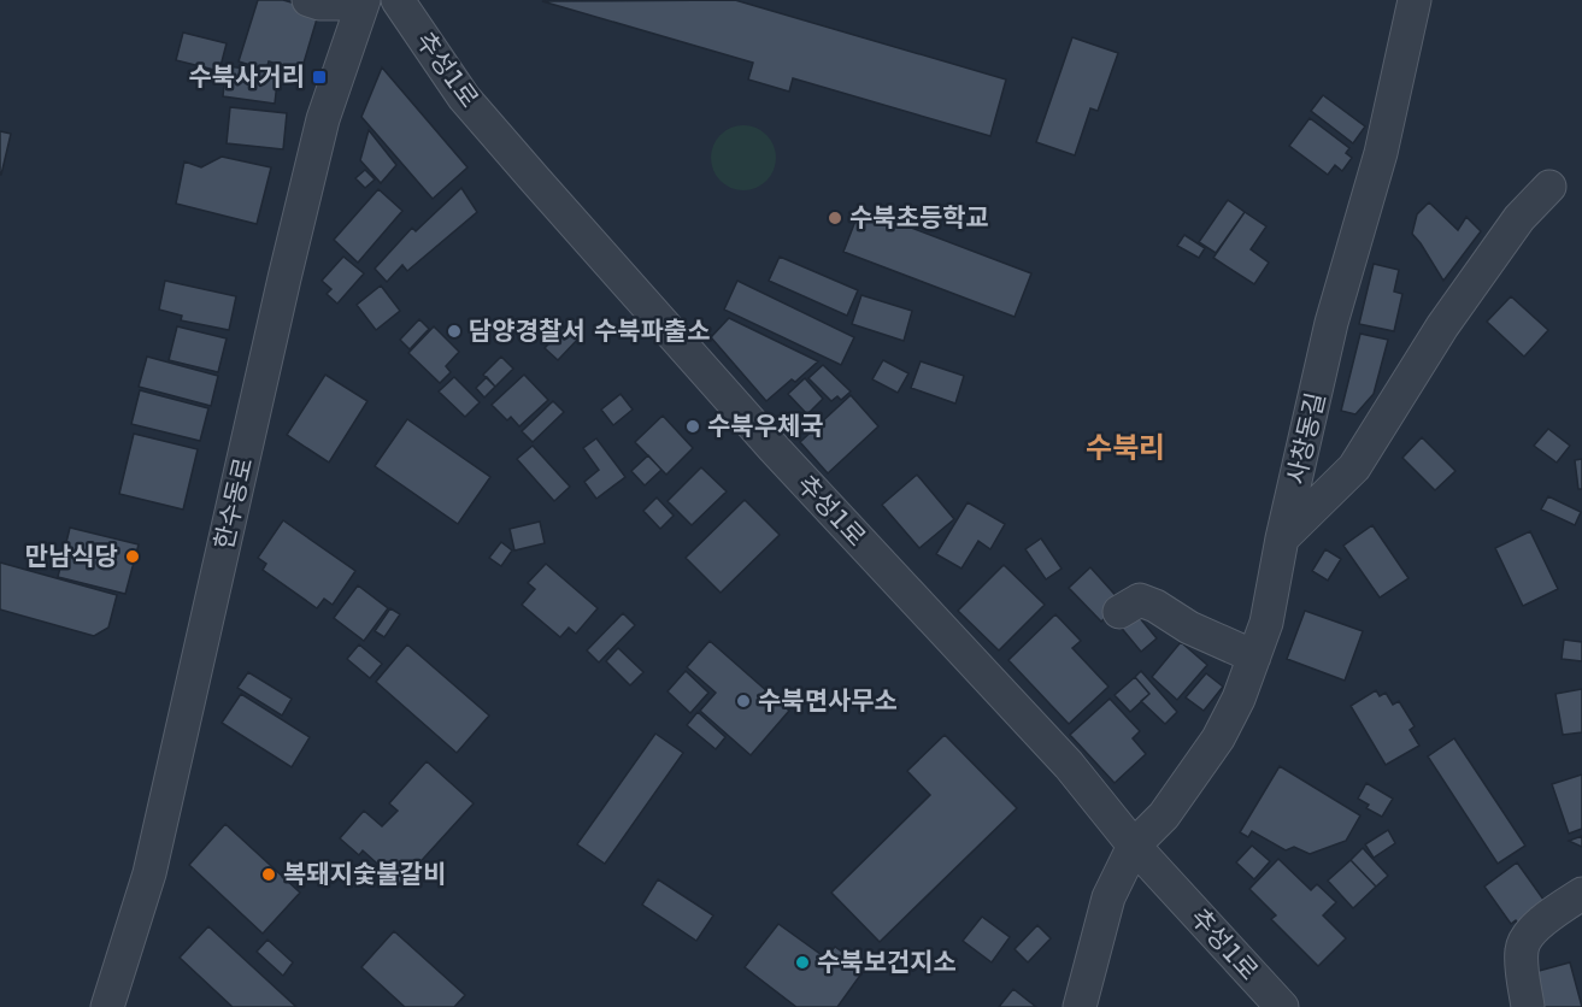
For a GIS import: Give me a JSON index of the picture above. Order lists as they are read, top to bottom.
{
  "streets": {
    "street": ["추성1로", "사창동길", "한수동로"]
  },
  "crossings": [
    ["추성1로", "사창동길"]
  ],
  "districts": ["수북리"],
  "places": {
    "transit": ["수북사거리"],
    "other": [
      "수북초등학교",
      "담양경찰서 수북파출소",
      "수북우체국",
      "만남식당",
      "수북면사무소",
      "복돼지숯불갈비",
      "수북보건지소"
    ]
  }
}
